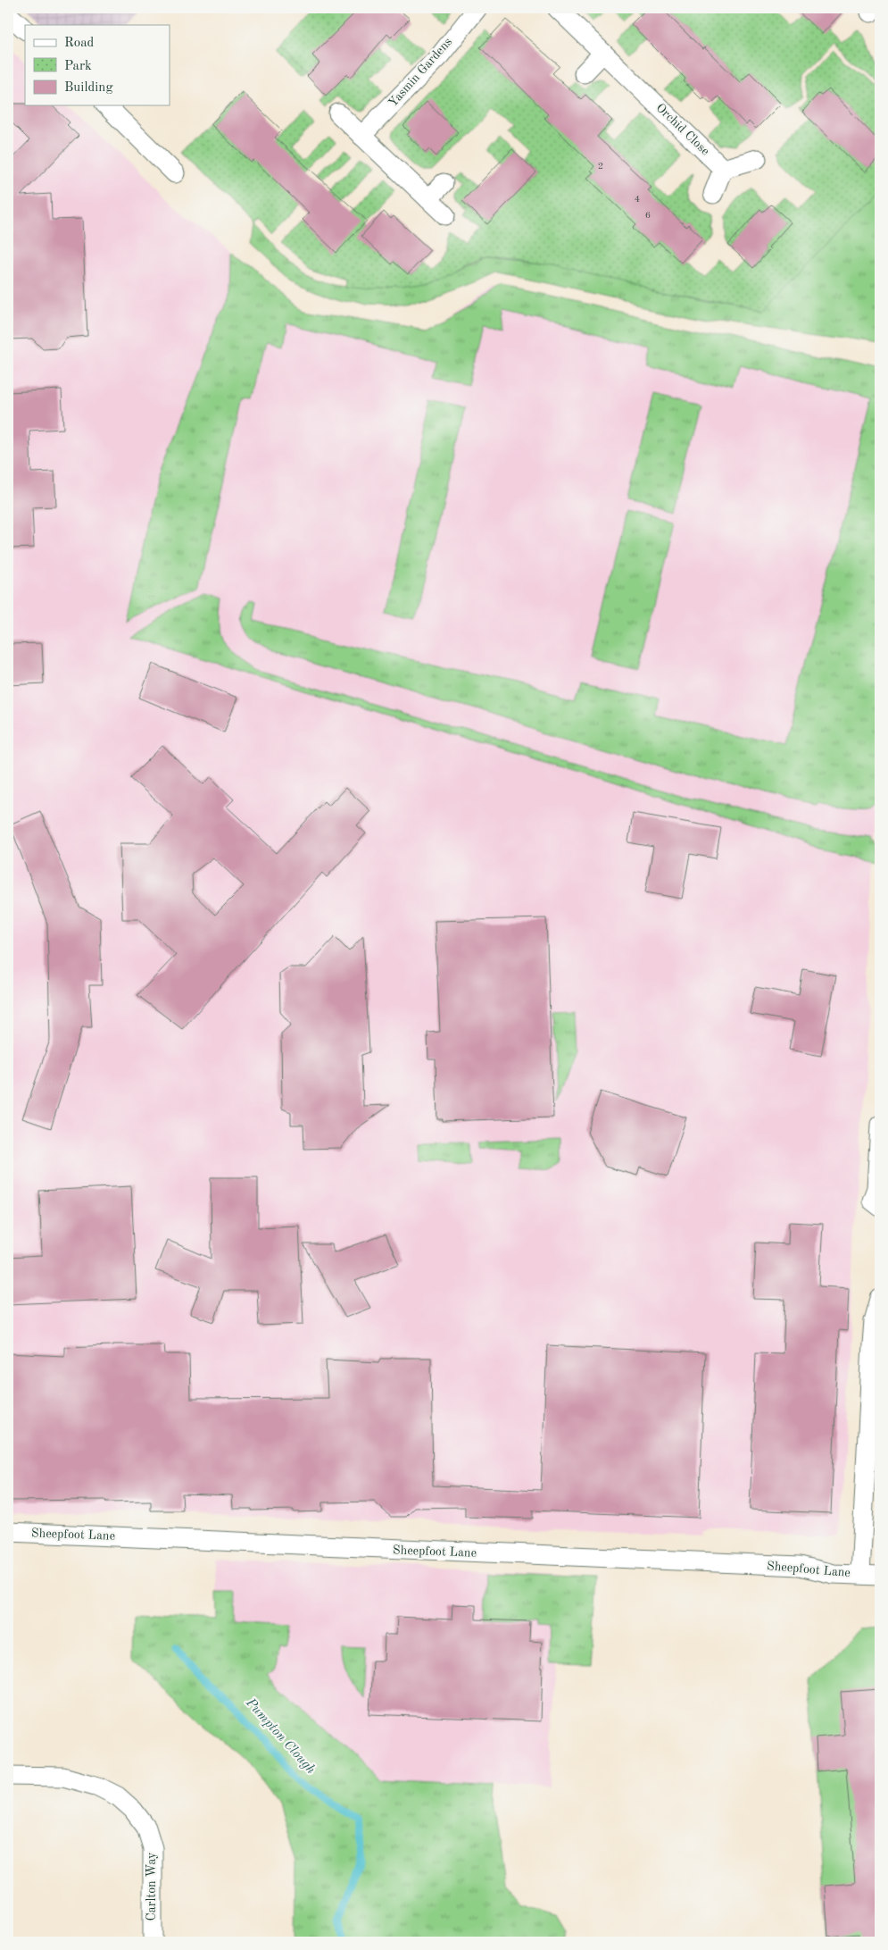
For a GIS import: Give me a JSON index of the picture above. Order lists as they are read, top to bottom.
{
  "streets": {
    "street": [
      "Yasmin Gardens",
      "Orchid Close",
      "Sheepfoot Lane",
      "Carlton Way"
    ]
  },
  "water": ["Pumpton Clough"],
  "house_numbers": ["2", "4", "6"],
  "legend": ["Road", "Park", "Building"]
}
